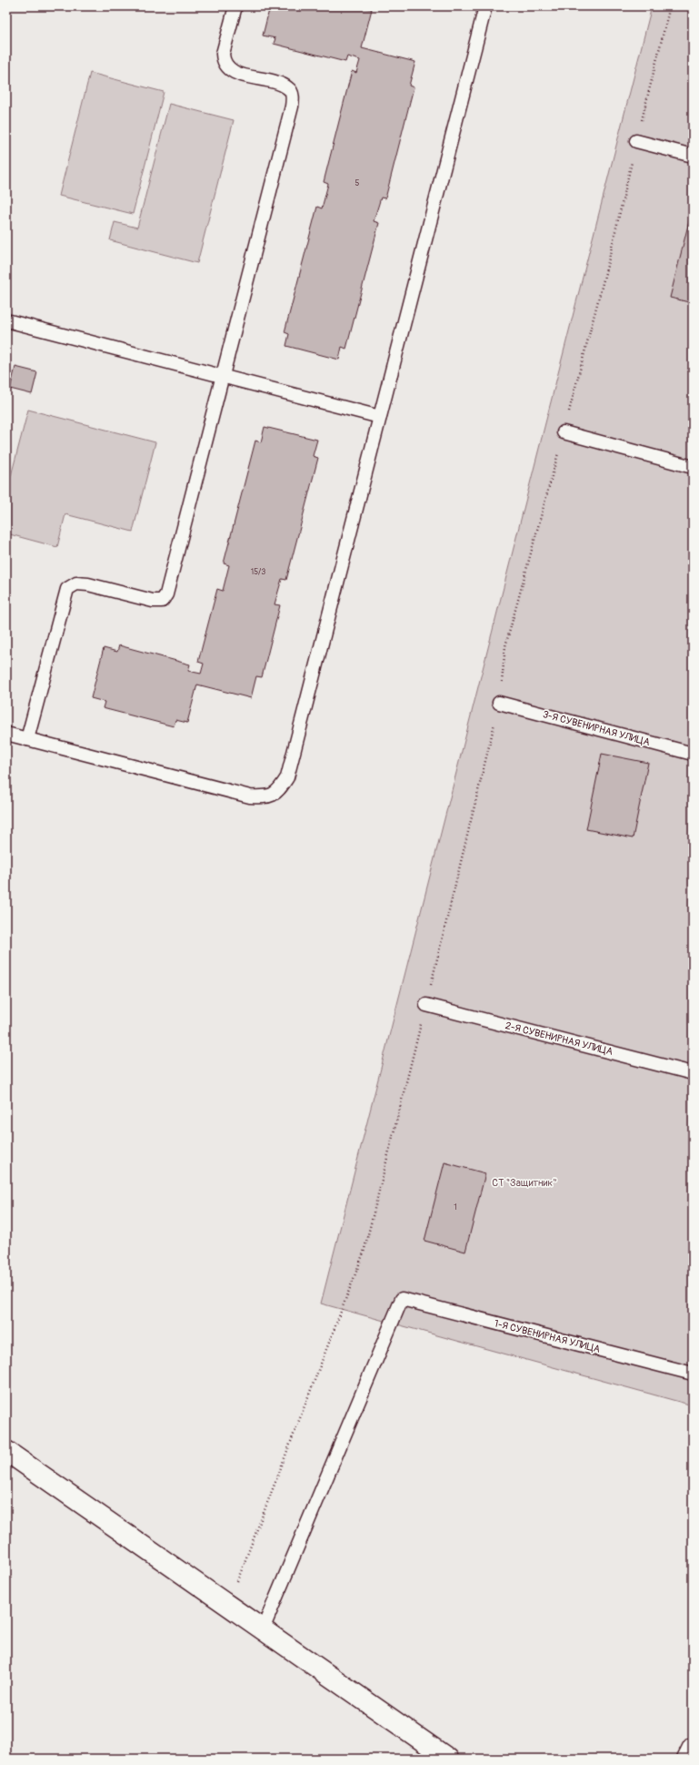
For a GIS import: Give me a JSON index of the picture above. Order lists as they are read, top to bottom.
{
  "streets": {
    "lane": ["3-Я СУВЕНИРНАЯ УЛИЦА", "2-Я СУВЕНИРНАЯ УЛИЦА", "1-Я СУВЕНИРНАЯ УЛИЦА"]
  },
  "parks": ["СТ \"Защитник\""],
  "house_numbers": ["5", "15/3", "1"]
}
